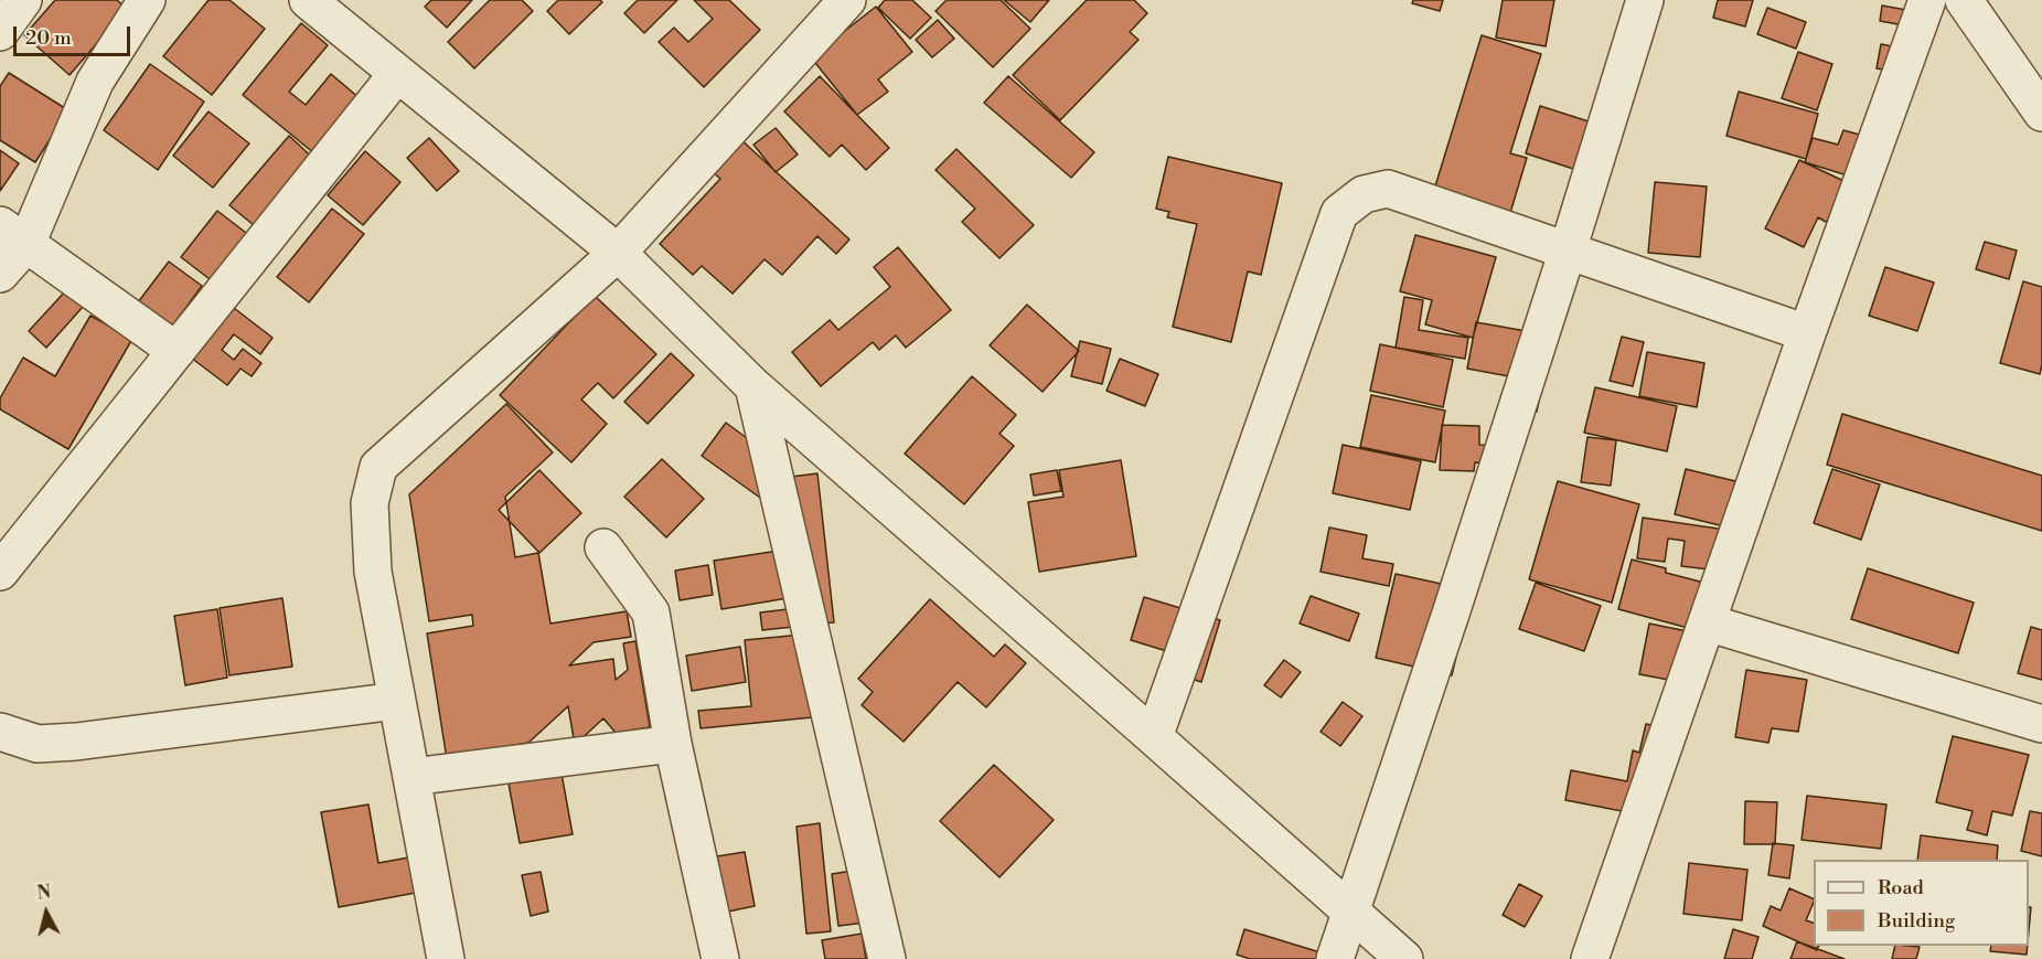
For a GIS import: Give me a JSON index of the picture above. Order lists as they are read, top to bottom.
{
  "legend": ["Road", "Building"],
  "scale_bar": "20 m",
  "north": "top"
}
